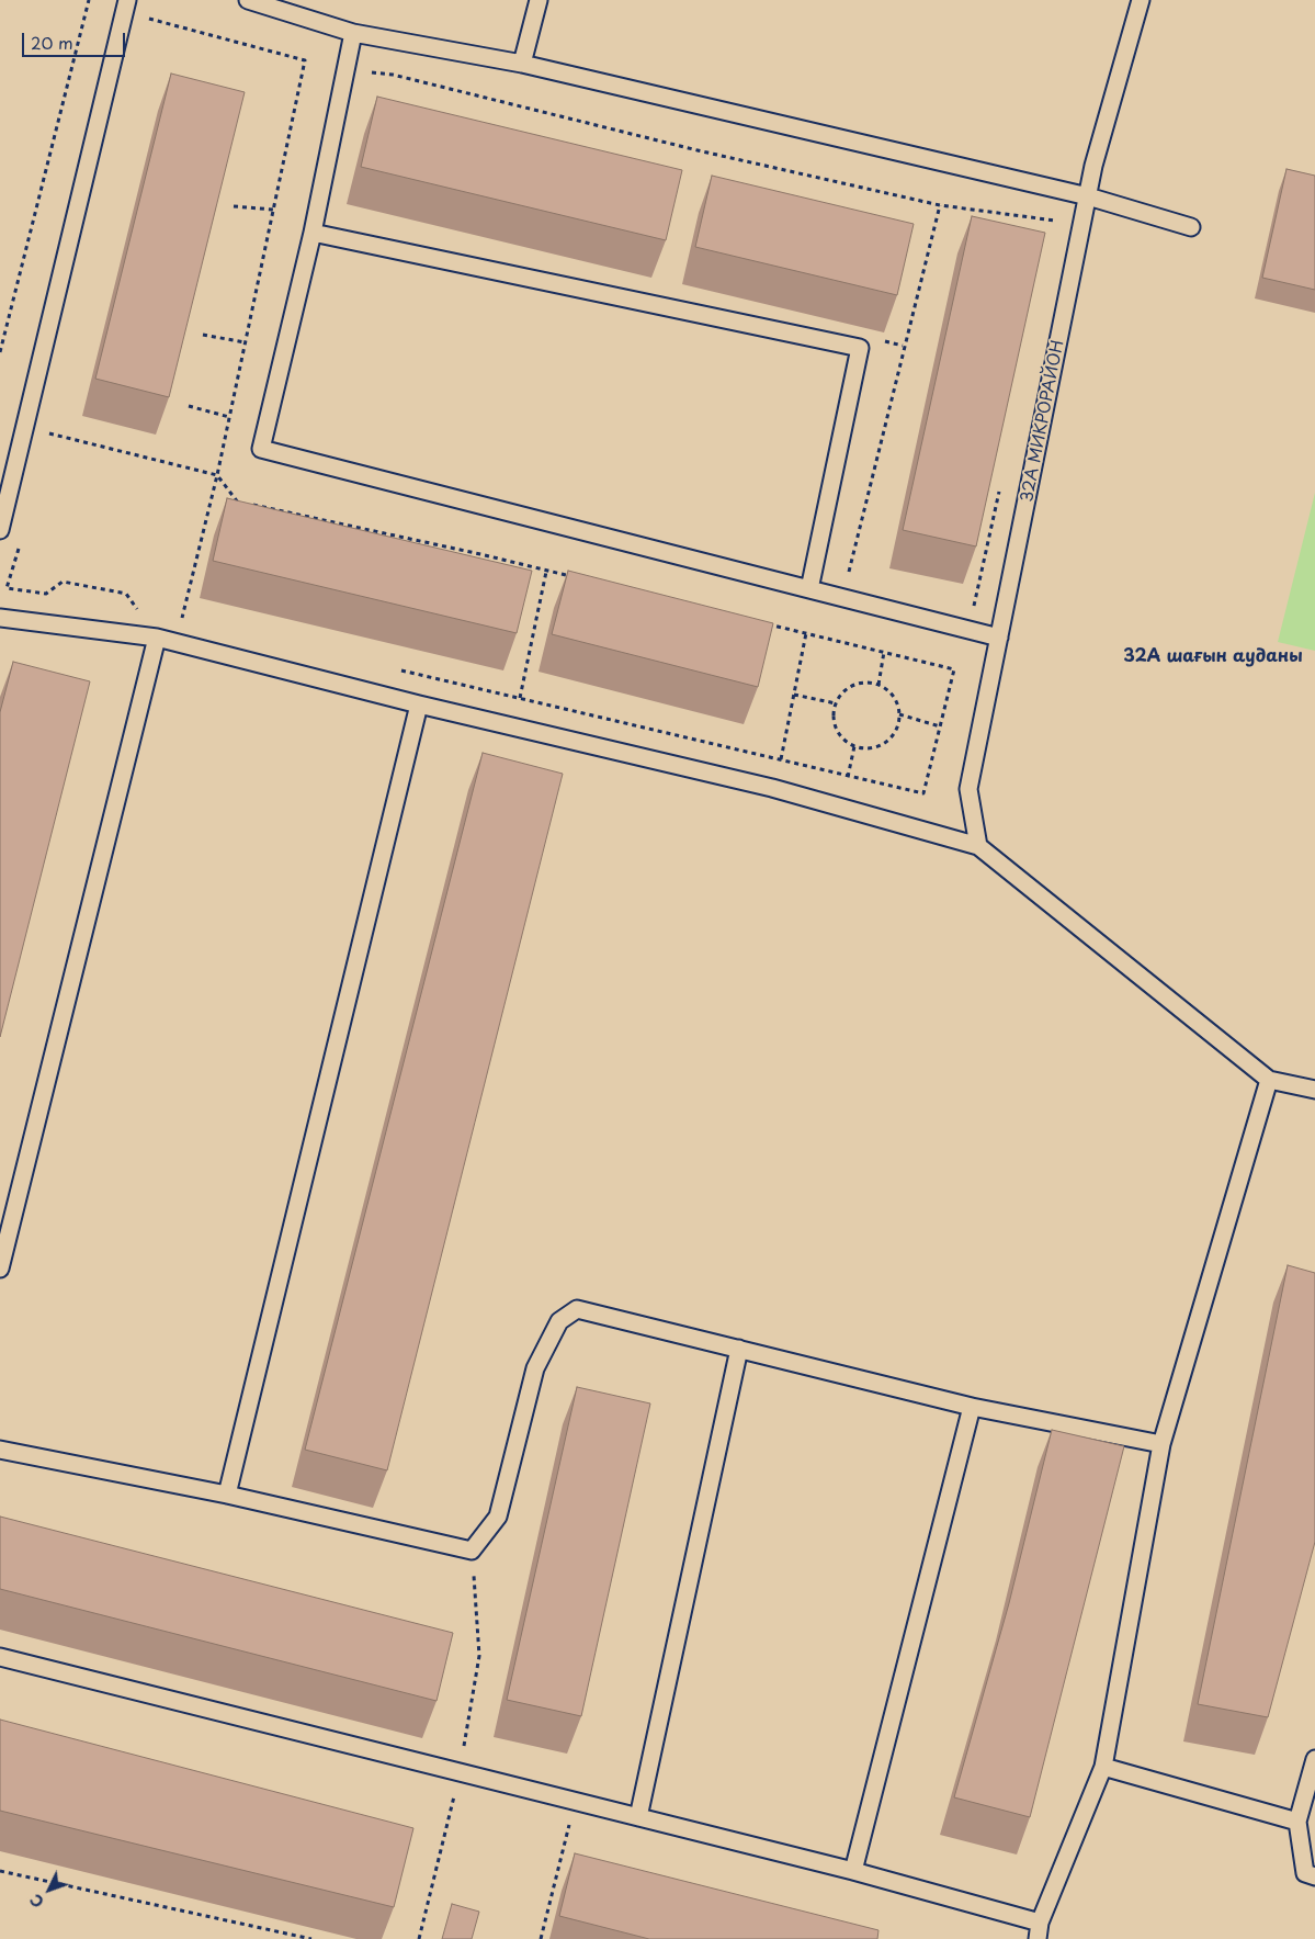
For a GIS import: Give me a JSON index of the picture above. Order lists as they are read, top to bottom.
{
  "streets": {
    "lane": ["32А МИКРОРАЙОН"]
  },
  "districts": ["32А шағын ауданы"],
  "scale_bar": "20 m",
  "north": "bottom left"
}
